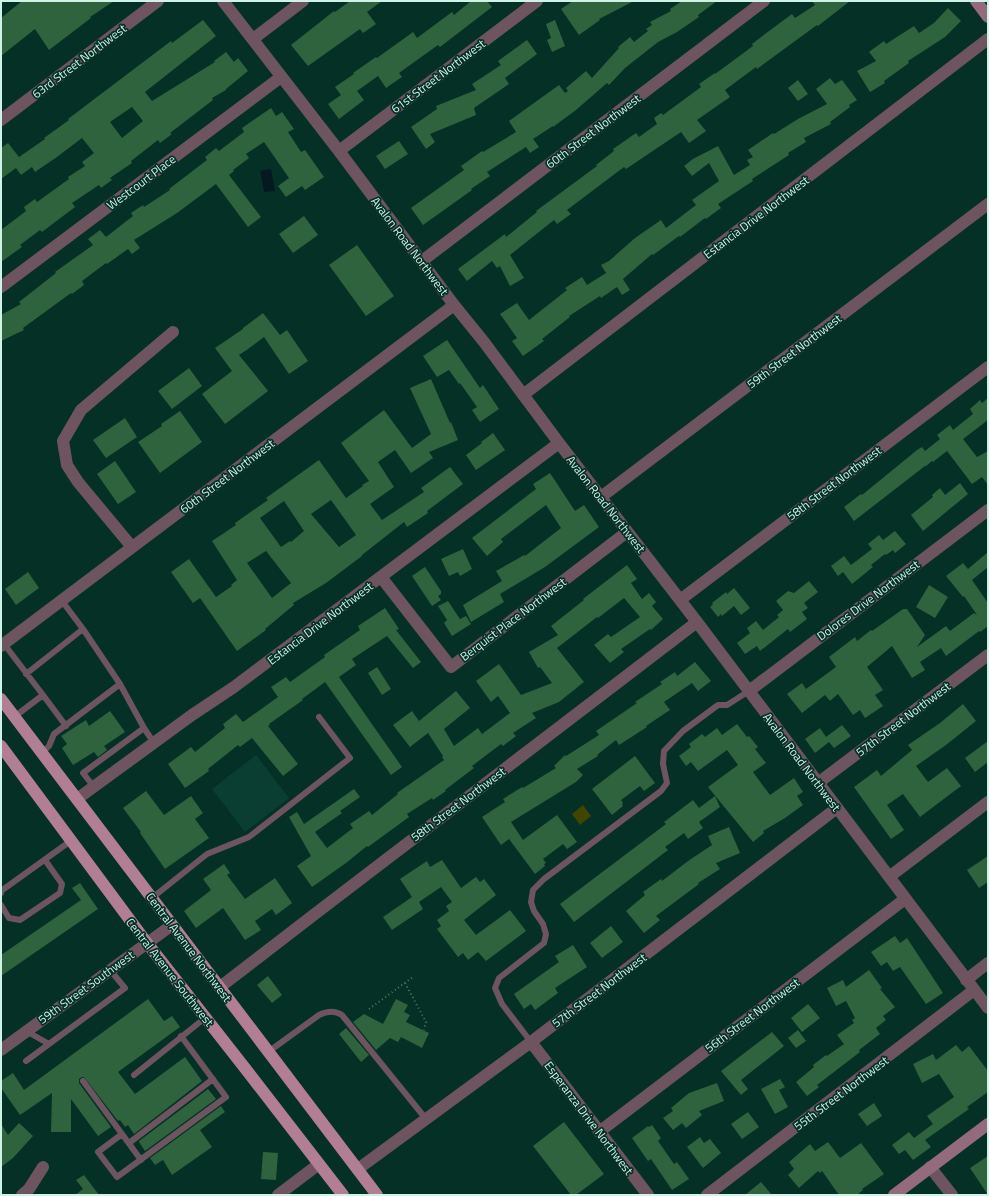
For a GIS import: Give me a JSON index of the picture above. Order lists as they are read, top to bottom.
{
  "streets": {
    "main road": ["Central Avenue Northwest", "Central Avenue Southwest"],
    "street": [
      "63rd Street Northwest",
      "61st Street Northwest",
      "60th Street Northwest",
      "Westcourt Place",
      "Estancia Drive Northwest",
      "Avalon Road Northwest",
      "59th Street Northwest",
      "58th Street Northwest",
      "Dolores Drive Northwest",
      "Berquist Place Northwest",
      "57th Street Northwest",
      "59th Street Southwest",
      "56th Street Northwest",
      "55th Street Northwest",
      "Esperanza Drive Northwest"
    ]
  },
  "crossings": [
    ["61st Street Northwest", "Avalon Road Northwest"],
    ["60th Street Northwest", "Avalon Road Northwest"],
    ["Westcourt Place", "Avalon Road Northwest"],
    ["Estancia Drive Northwest", "Avalon Road Northwest"],
    ["Estancia Drive Northwest", "Berquist Place Northwest"],
    ["Estancia Drive Northwest", "Central Avenue Northwest"],
    ["Avalon Road Northwest", "59th Street Northwest"],
    ["Avalon Road Northwest", "58th Street Northwest"],
    ["Avalon Road Northwest", "Dolores Drive Northwest"],
    ["Avalon Road Northwest", "Berquist Place Northwest"],
    ["Avalon Road Northwest", "57th Street Northwest"],
    ["Avalon Road Northwest", "56th Street Northwest"],
    ["Avalon Road Northwest", "55th Street Northwest"],
    ["58th Street Northwest", "Central Avenue Northwest"],
    ["57th Street Northwest", "Central Avenue Northwest"],
    ["57th Street Northwest", "Esperanza Drive Northwest"],
    ["Central Avenue Northwest", "59th Street Southwest"],
    ["Central Avenue Southwest", "59th Street Southwest"],
    ["56th Street Northwest", "Esperanza Drive Northwest"]
  ]
}
